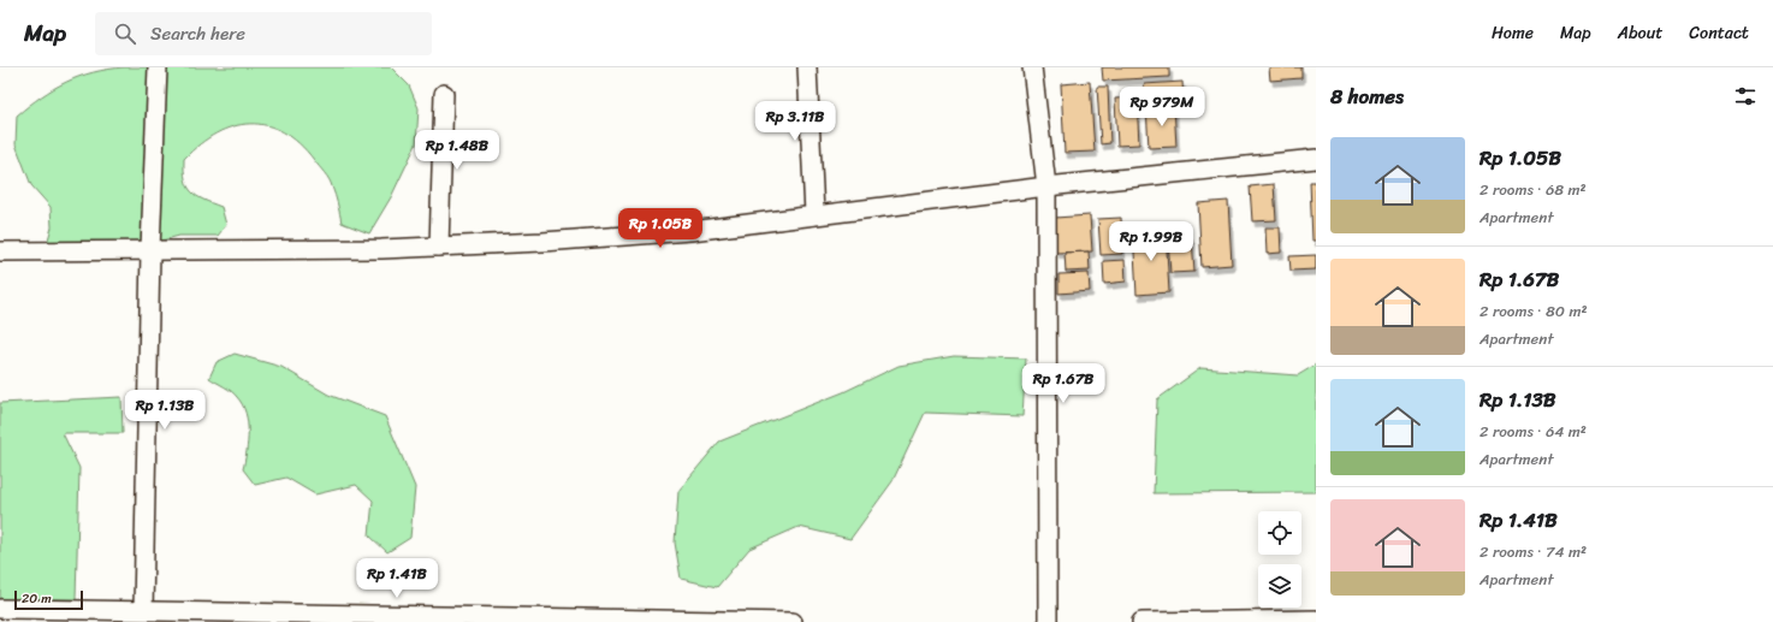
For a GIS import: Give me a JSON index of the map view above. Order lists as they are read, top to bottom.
{
  "scale_bar": "20 m",
  "page": {
    "header": "Map",
    "search": "Search here",
    "nav": [
      "Home",
      "Map",
      "About",
      "Contact"
    ],
    "heading": "8 homes",
    "price": [
      "Rp 979M",
      "Rp 3.11B",
      "Rp 1.48B",
      "Rp 1.05B",
      "Rp 1.99B",
      "Rp 1.67B",
      "Rp 1.13B",
      "Rp 1.41B"
    ],
    "list": [
      {
        "name": "Rp 1.05B",
        "note": "2 rooms · 68 m² · Apartment"
      },
      {
        "name": "Rp 1.67B",
        "note": "2 rooms · 80 m² · Apartment"
      },
      {
        "name": "Rp 1.13B",
        "note": "2 rooms · 64 m² · Apartment"
      },
      {
        "name": "Rp 1.41B",
        "note": "2 rooms · 74 m² · Apartment"
      }
    ],
    "scale": "20 m"
  }
}
